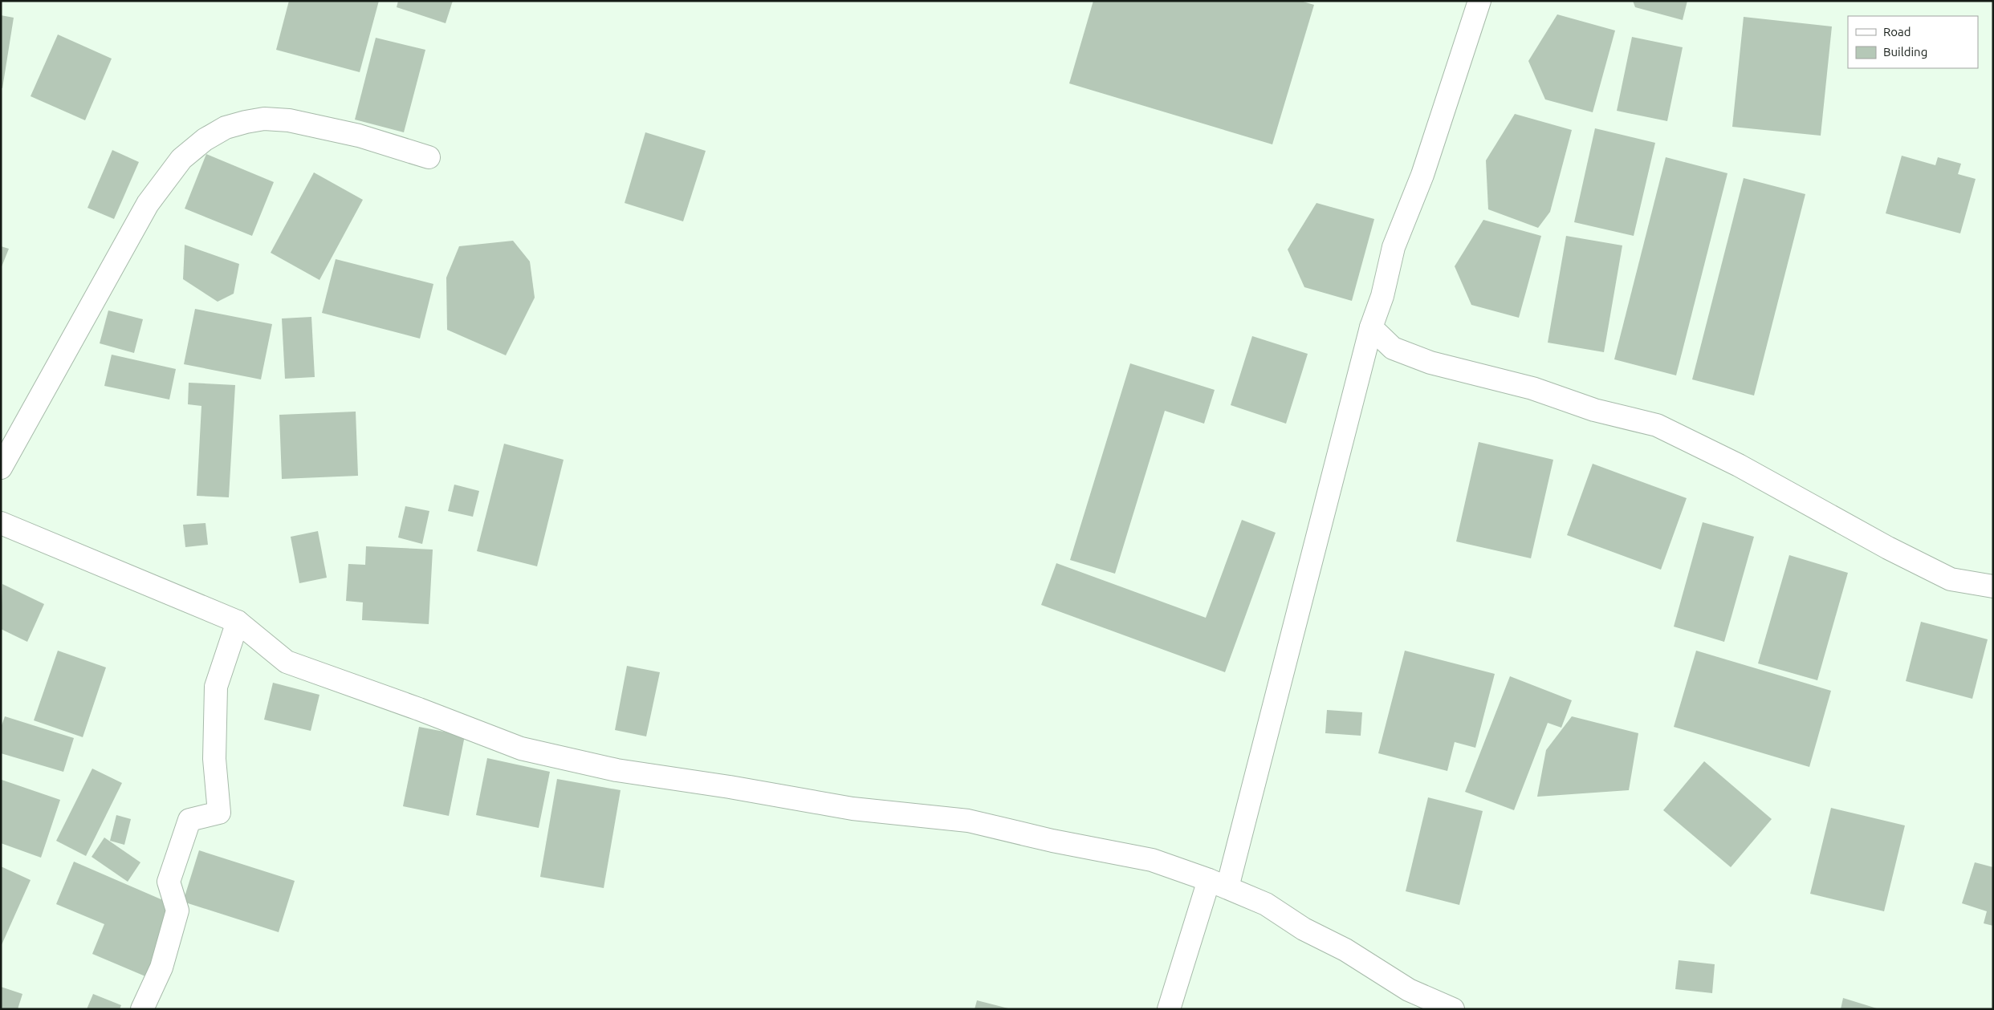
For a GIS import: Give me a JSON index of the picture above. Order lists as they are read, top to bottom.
{
  "legend": ["Road", "Building"]
}
